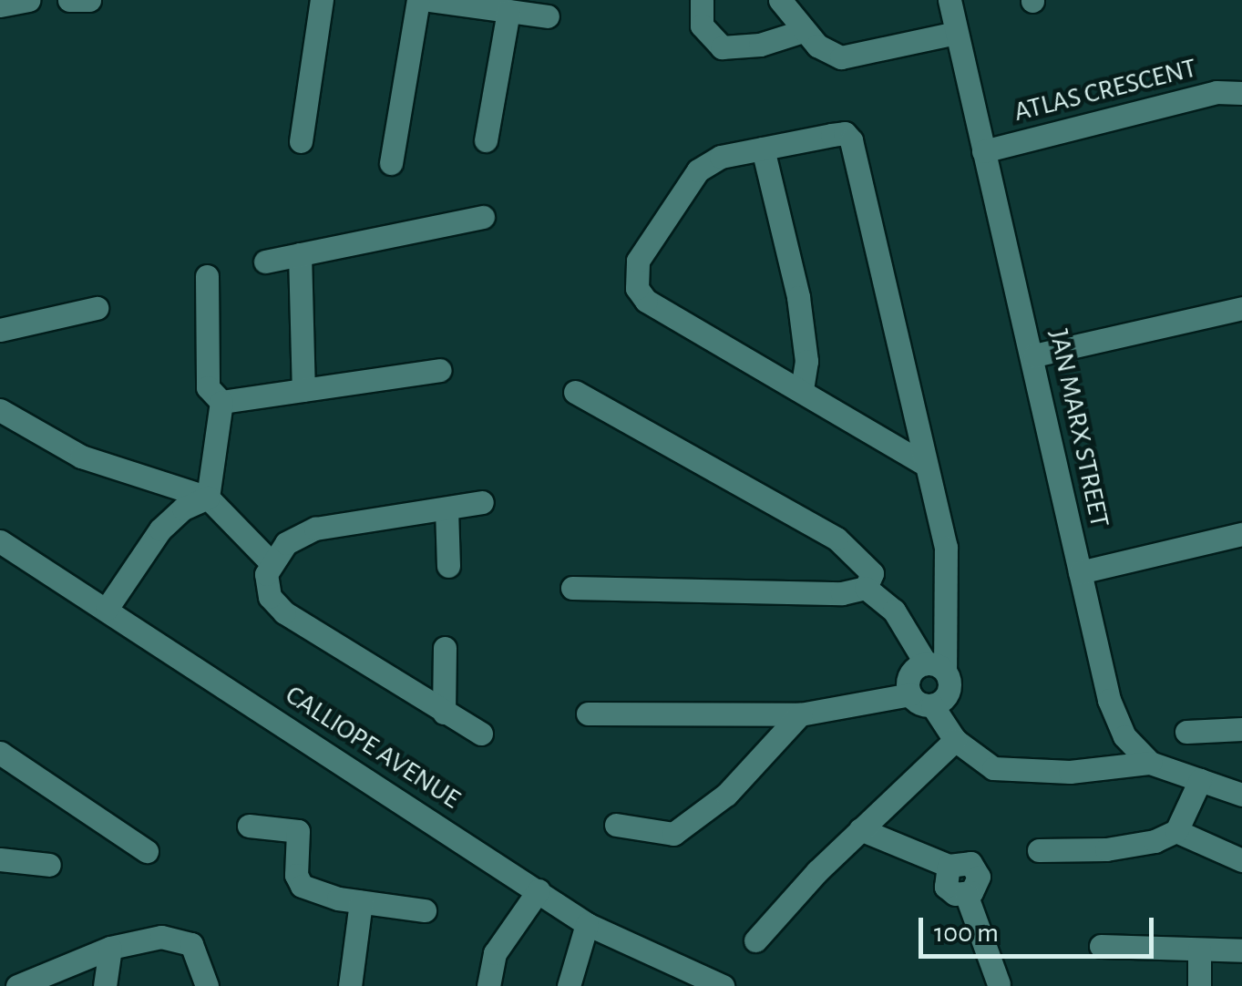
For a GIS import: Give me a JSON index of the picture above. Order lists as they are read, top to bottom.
{
  "streets": {
    "street": ["ATLAS CRESCENT", "JAN MARX STREET", "CALLIOPE AVENUE"]
  },
  "crossings": [
    ["ATLAS CRESCENT", "JAN MARX STREET"]
  ],
  "scale_bar": "100 m"
}
